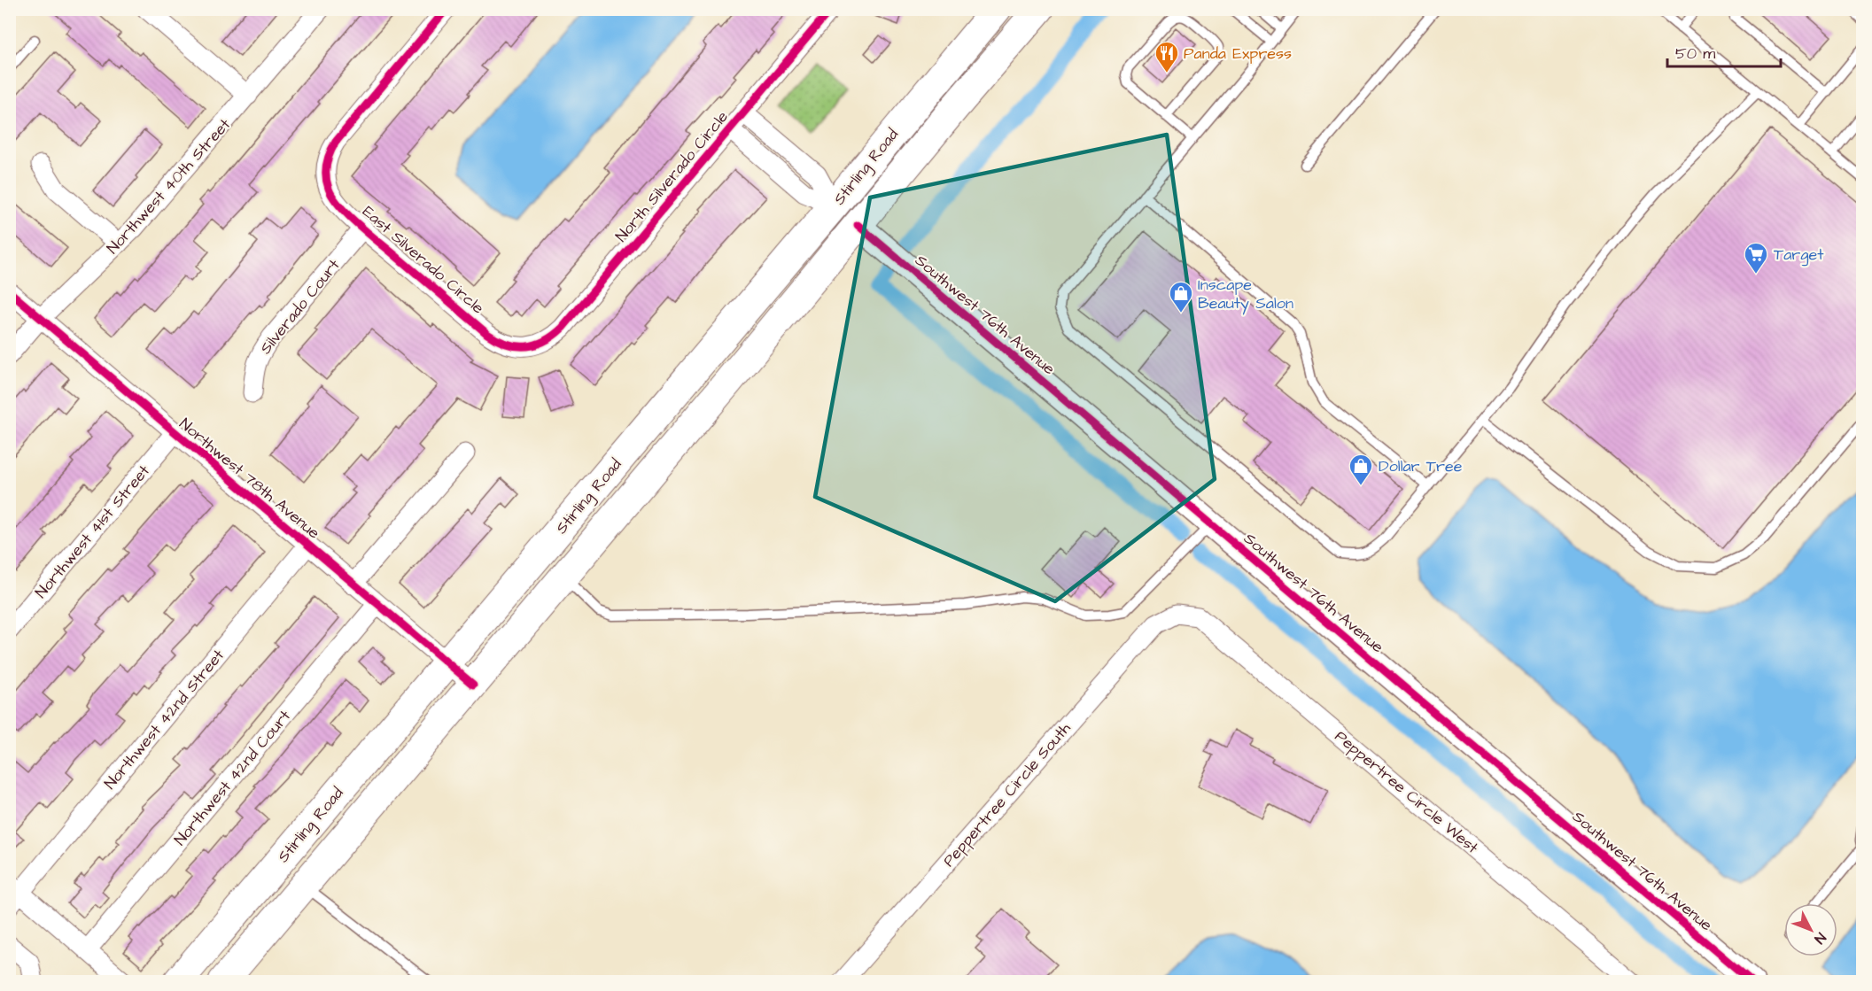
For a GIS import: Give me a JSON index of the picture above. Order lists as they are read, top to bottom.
{
  "streets": {
    "main road": ["Stirling Road"],
    "street": [
      "North Silverado Circle",
      "Northwest 40th Street",
      "East Silverado Circle",
      "Silverado Court",
      "Southwest 76th Avenue",
      "Northwest 78th Avenue",
      "Northwest 41st Street",
      "Northwest 42nd Street",
      "Northwest 42nd Court",
      "Peppertree Circle West",
      "Peppertree Circle South"
    ]
  },
  "crossings": [
    ["Stirling Road", "Southwest 76th Avenue"],
    ["Stirling Road", "Northwest 78th Avenue"],
    ["North Silverado Circle", "East Silverado Circle"],
    ["Northwest 40th Street", "Northwest 78th Avenue"],
    ["East Silverado Circle", "Silverado Court"],
    ["Northwest 78th Avenue", "Northwest 41st Street"],
    ["Northwest 78th Avenue", "Northwest 42nd Street"],
    ["Northwest 78th Avenue", "Northwest 42nd Court"],
    ["Peppertree Circle West", "Peppertree Circle South"]
  ],
  "places": {
    "restaurant": ["Panda Express"],
    "supermarket": ["Target"],
    "shop": ["Inscape Beauty Salon", "Dollar Tree"]
  },
  "scale_bar": "50 m",
  "north": "bottom right"
}
